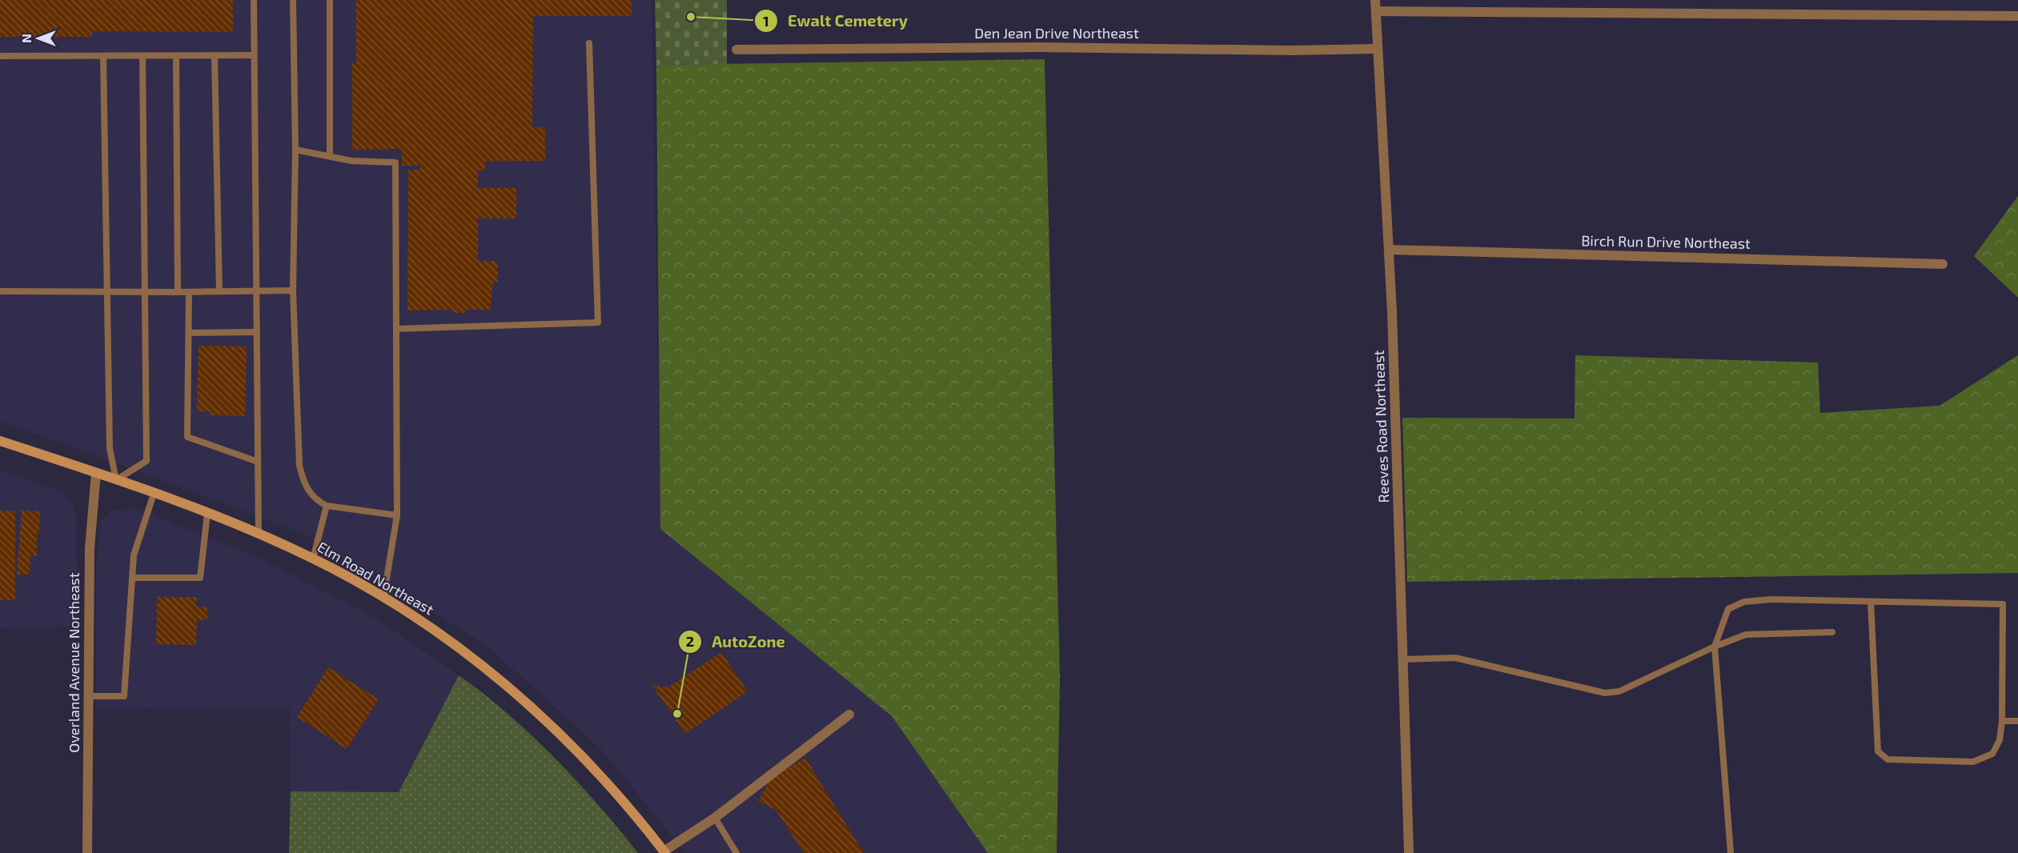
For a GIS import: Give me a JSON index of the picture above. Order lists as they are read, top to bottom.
{
  "streets": {
    "main road": ["Elm Road Northeast"],
    "street": [
      "Den Jean Drive Northeast",
      "Birch Run Drive Northeast",
      "Reeves Road Northeast",
      "Overland Avenue Northeast"
    ]
  },
  "crossings": [
    ["Den Jean Drive Northeast", "Reeves Road Northeast"],
    ["Birch Run Drive Northeast", "Reeves Road Northeast"],
    ["Elm Road Northeast", "Overland Avenue Northeast"]
  ],
  "places": ["Ewalt Cemetery", "AutoZone"],
  "north": "left"
}
